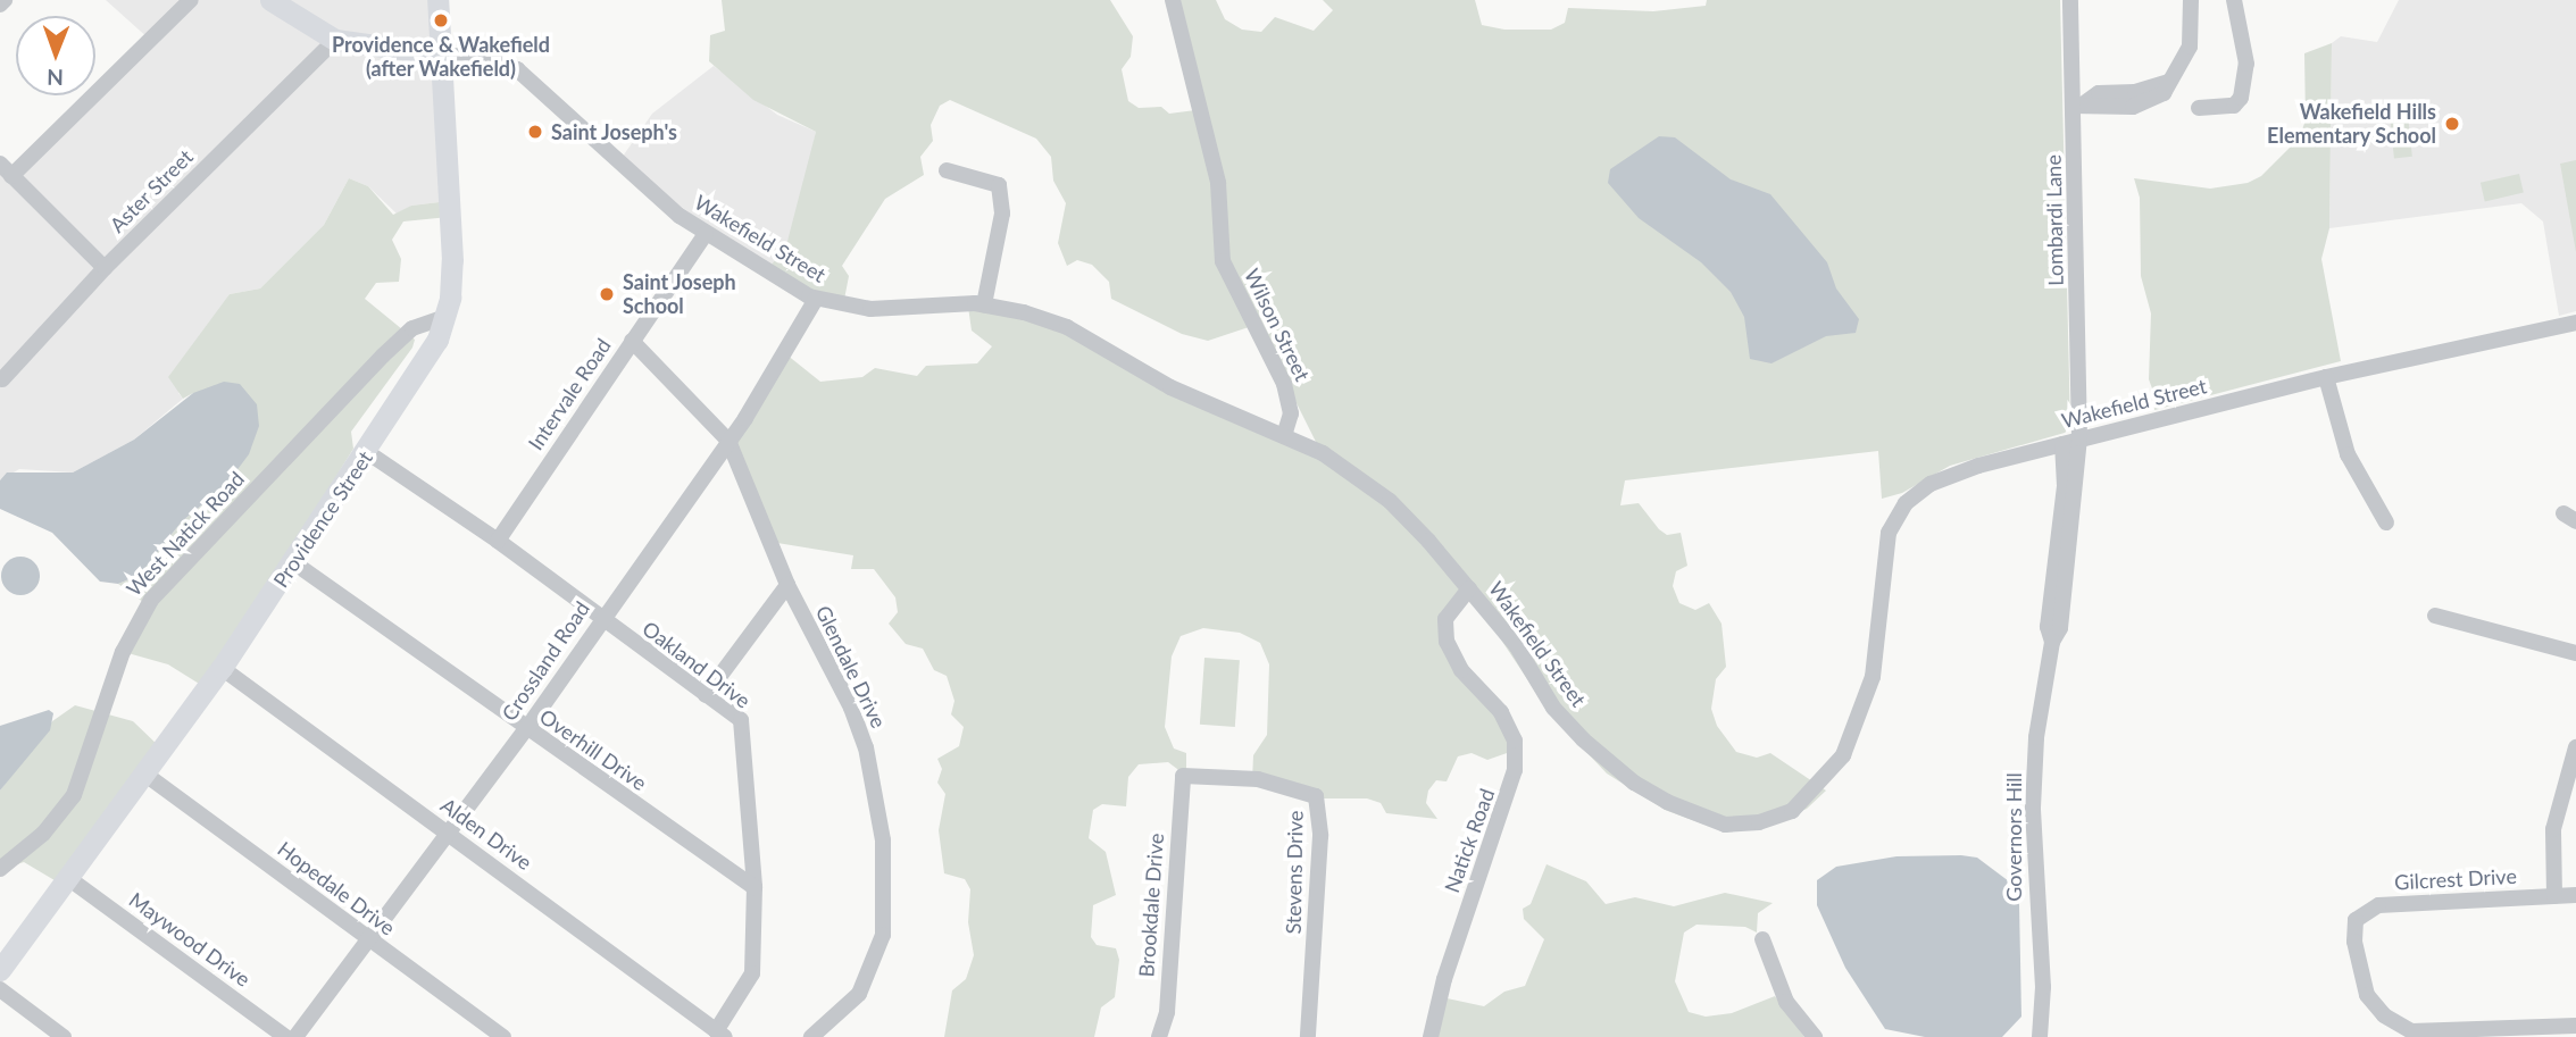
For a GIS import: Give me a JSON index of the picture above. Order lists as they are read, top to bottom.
{
  "streets": {
    "main road": ["Providence Street"],
    "street": [
      "Aster Street",
      "Lombardi Lane",
      "Wakefield Street",
      "Wilson Street",
      "Intervale Road",
      "West Natick Road",
      "Crossland Road",
      "Oakland Drive",
      "Glendale Drive",
      "Overhill Drive",
      "Alden Drive",
      "Governors Hill",
      "Natick Road",
      "Stevens Drive",
      "Gilcrest Drive",
      "Hopedale Drive",
      "Brookdale Drive",
      "Maywood Drive"
    ]
  },
  "crossings": [
    ["Lombardi Lane", "Wakefield Street"],
    ["Lombardi Lane", "Governors Hill"],
    ["Wakefield Street", "Wilson Street"],
    ["Wakefield Street", "Intervale Road"],
    ["Wakefield Street", "Providence Street"],
    ["Wakefield Street", "Crossland Road"],
    ["Wakefield Street", "Governors Hill"],
    ["Wakefield Street", "Natick Road"],
    ["Intervale Road", "Oakland Drive"],
    ["Intervale Road", "Glendale Drive"],
    ["Providence Street", "West Natick Road"],
    ["Providence Street", "Oakland Drive"],
    ["Providence Street", "Overhill Drive"],
    ["Providence Street", "Alden Drive"],
    ["Providence Street", "Hopedale Drive"],
    ["Providence Street", "Maywood Drive"],
    ["Crossland Road", "Oakland Drive"],
    ["Crossland Road", "Glendale Drive"],
    ["Crossland Road", "Overhill Drive"],
    ["Crossland Road", "Alden Drive"],
    ["Crossland Road", "Hopedale Drive"],
    ["Oakland Drive", "Overhill Drive"],
    ["Oakland Drive", "Alden Drive"],
    ["Stevens Drive", "Brookdale Drive"]
  ],
  "places": [
    "Providence & Wakefield (after Wakefield)",
    "Wakefield Hills Elementary School",
    "Saint Joseph's",
    "Saint Joseph School"
  ],
  "north": "bottom"
}
